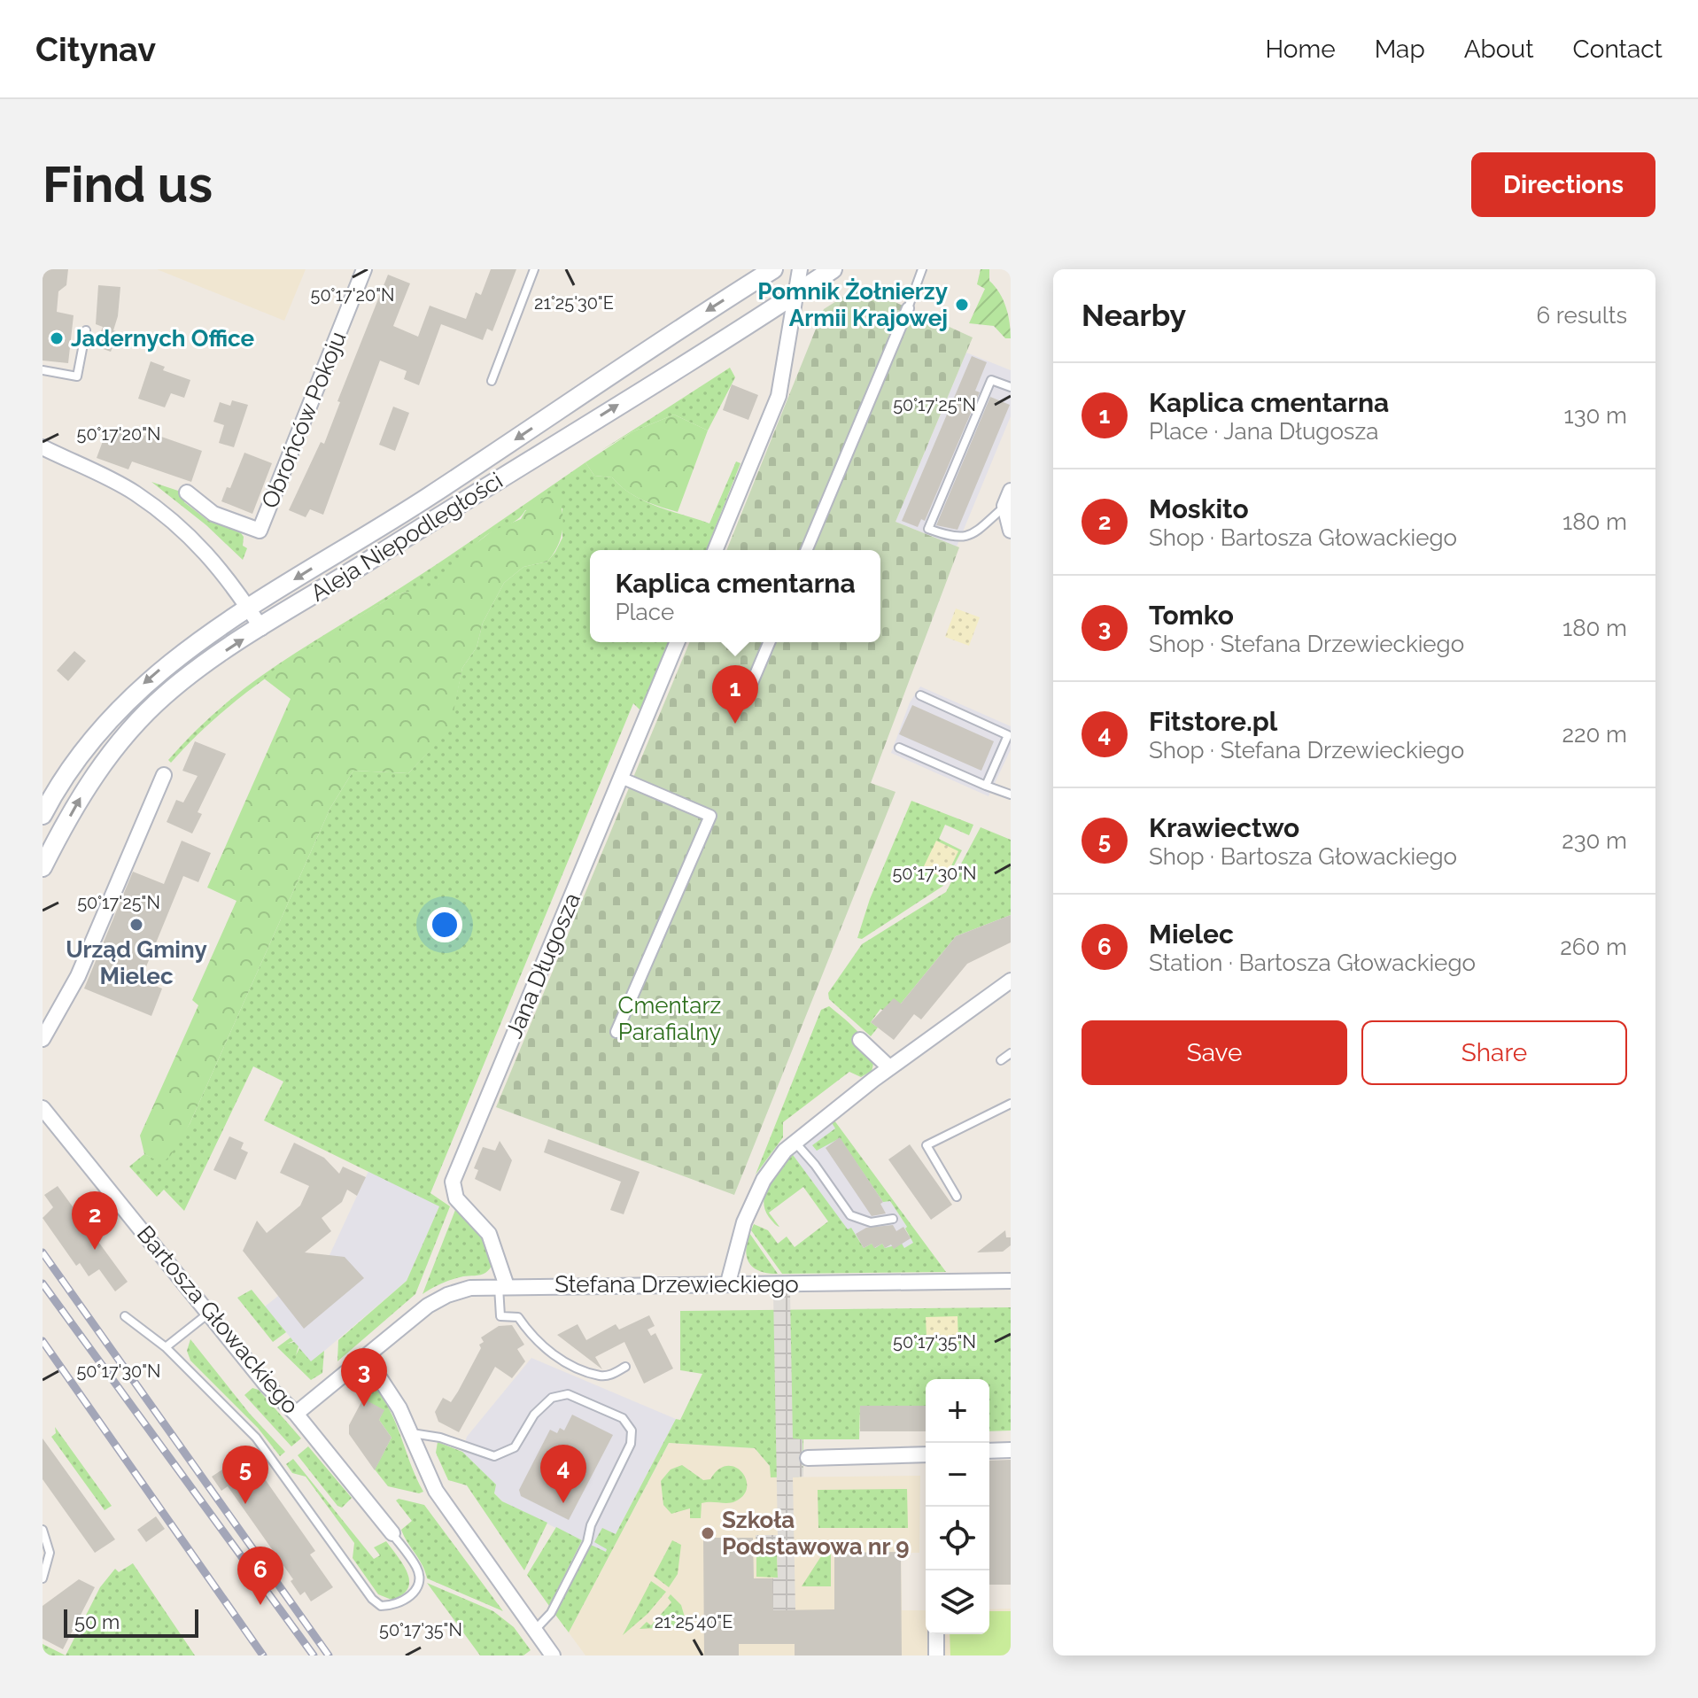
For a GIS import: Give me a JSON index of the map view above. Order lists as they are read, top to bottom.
{
  "streets": {
    "street": [
      "Obrońców Pokoju",
      "Aleja Niepodległości",
      "Jana Długosza",
      "Stefana Drzewieckiego",
      "Bartosza Głowackiego"
    ]
  },
  "crossings": [
    ["Jana Długosza", "Stefana Drzewieckiego"],
    ["Stefana Drzewieckiego", "Bartosza Głowackiego"]
  ],
  "parks": ["Cmentarz Parafialny"],
  "places": [
    "Pomnik Żołnierzy Armii Krajowej",
    "Jadernych Office",
    "Urząd Gminy Mielec",
    "Szkoła Podstawowa nr 9"
  ],
  "scale_bar": "50 m",
  "page": {
    "header": "Citynav",
    "nav": [
      "Home",
      "Map",
      "About",
      "Contact"
    ],
    "buttons": [
      "Directions",
      ["Save", "Share"]
    ],
    "title": "Find us",
    "heading": ["Nearby", "6 results"],
    "list": [
      {
        "mark": "1",
        "name": "Kaplica cmentarna",
        "note": "Place · Jana Długosza",
        "value": "130 m"
      },
      {
        "mark": "2",
        "name": "Moskito",
        "note": "Shop · Bartosza Głowackiego",
        "value": "180 m"
      },
      {
        "mark": "3",
        "name": "Tomko",
        "note": "Shop · Stefana Drzewieckiego",
        "value": "180 m"
      },
      {
        "mark": "4",
        "name": "Fitstore.pl",
        "note": "Shop · Stefana Drzewieckiego",
        "value": "220 m"
      },
      {
        "mark": "5",
        "name": "Krawiectwo",
        "note": "Shop · Bartosza Głowackiego",
        "value": "230 m"
      },
      {
        "mark": "6",
        "name": "Mielec",
        "note": "Station · Bartosza Głowackiego",
        "value": "260 m"
      }
    ],
    "popup": ["Kaplica cmentarna", "Place"],
    "pins": [
      "1",
      "2",
      "3",
      "4",
      "5",
      "6"
    ],
    "map_buttons": ["+", "−"],
    "scale": "50 m"
  },
  "coordinates": [
    "50°17'20\"N",
    "21°25'30\"E",
    "50°17'25\"N",
    "50°17'30\"N",
    "50°17'35\"N",
    "21°25'40\"E"
  ]
}
